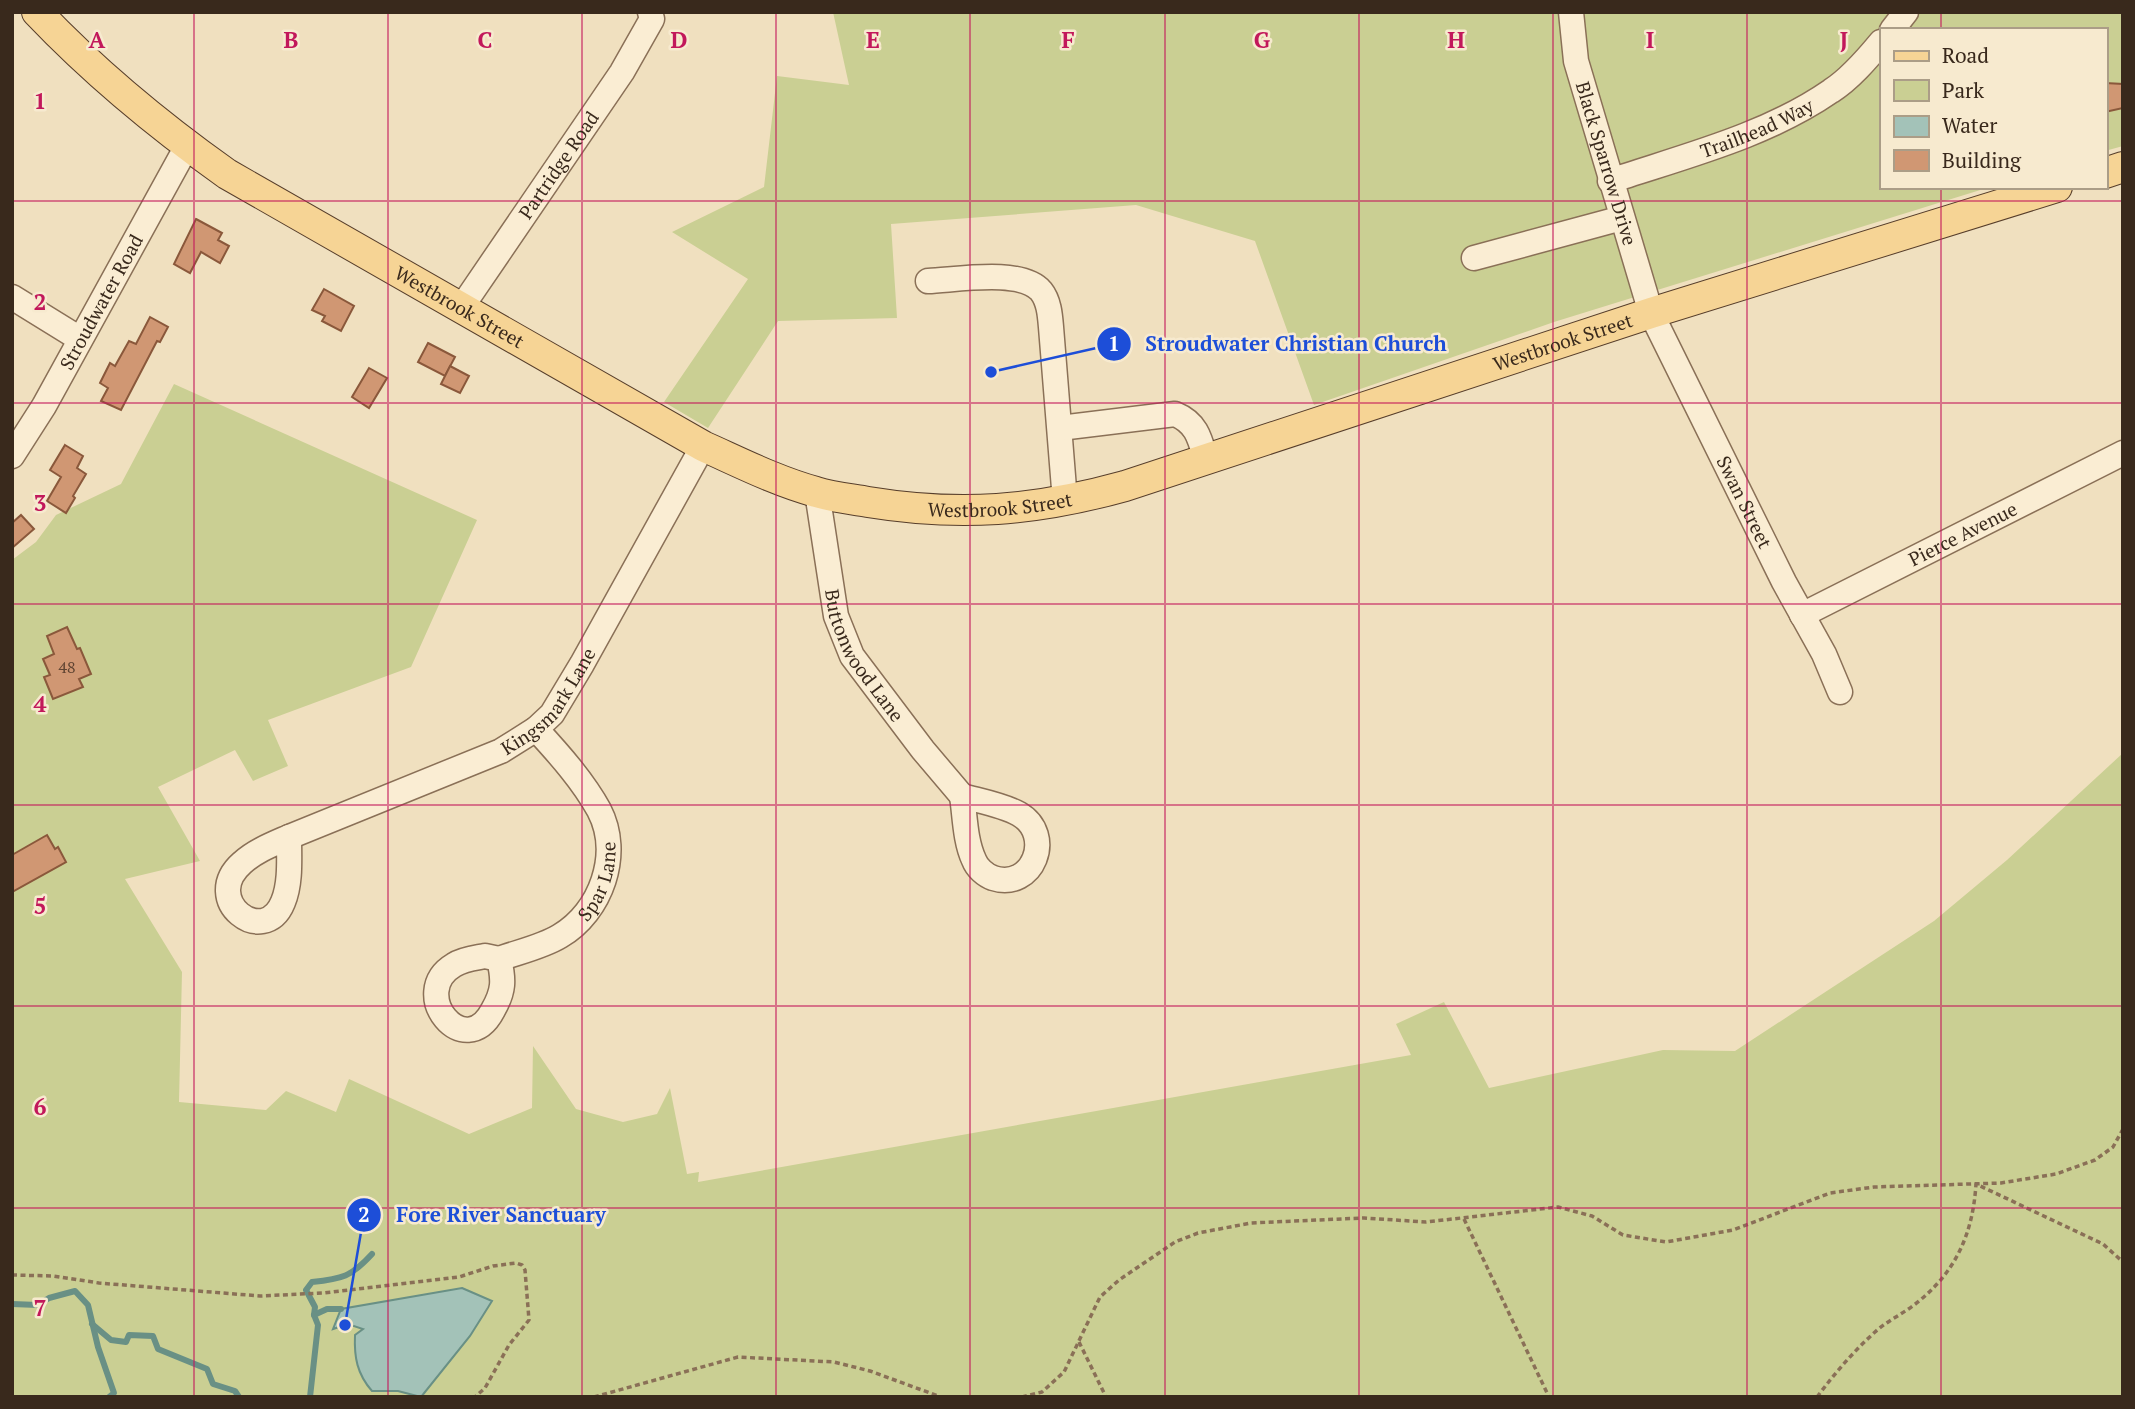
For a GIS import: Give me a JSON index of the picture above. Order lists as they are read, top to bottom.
{
  "streets": {
    "main road": ["Westbrook Street"],
    "street": [
      "Trailhead Way",
      "Black Sparrow Drive",
      "Partridge Road",
      "Stroudwater Road",
      "Swan Street",
      "Pierce Avenue",
      "Buttonwood Lane",
      "Kingsmark Lane",
      "Spar Lane"
    ]
  },
  "crossings": [
    ["Trailhead Way", "Black Sparrow Drive"],
    ["Black Sparrow Drive", "Westbrook Street"],
    ["Black Sparrow Drive", "Swan Street"],
    ["Partridge Road", "Westbrook Street"],
    ["Stroudwater Road", "Westbrook Street"],
    ["Westbrook Street", "Swan Street"],
    ["Westbrook Street", "Buttonwood Lane"],
    ["Westbrook Street", "Kingsmark Lane"],
    ["Swan Street", "Pierce Avenue"],
    ["Kingsmark Lane", "Spar Lane"]
  ],
  "places": ["Stroudwater Christian Church", "Fore River Sanctuary"],
  "house_numbers": ["48"],
  "legend": [
    "Road",
    "Park",
    "Water",
    "Building"
  ],
  "grid": {
    "columns": [
      "A",
      "B",
      "C",
      "D",
      "E",
      "F",
      "G",
      "H",
      "I",
      "J"
    ],
    "rows": [
      "1",
      "2",
      "3",
      "4",
      "5",
      "6",
      "7"
    ]
  }
}
